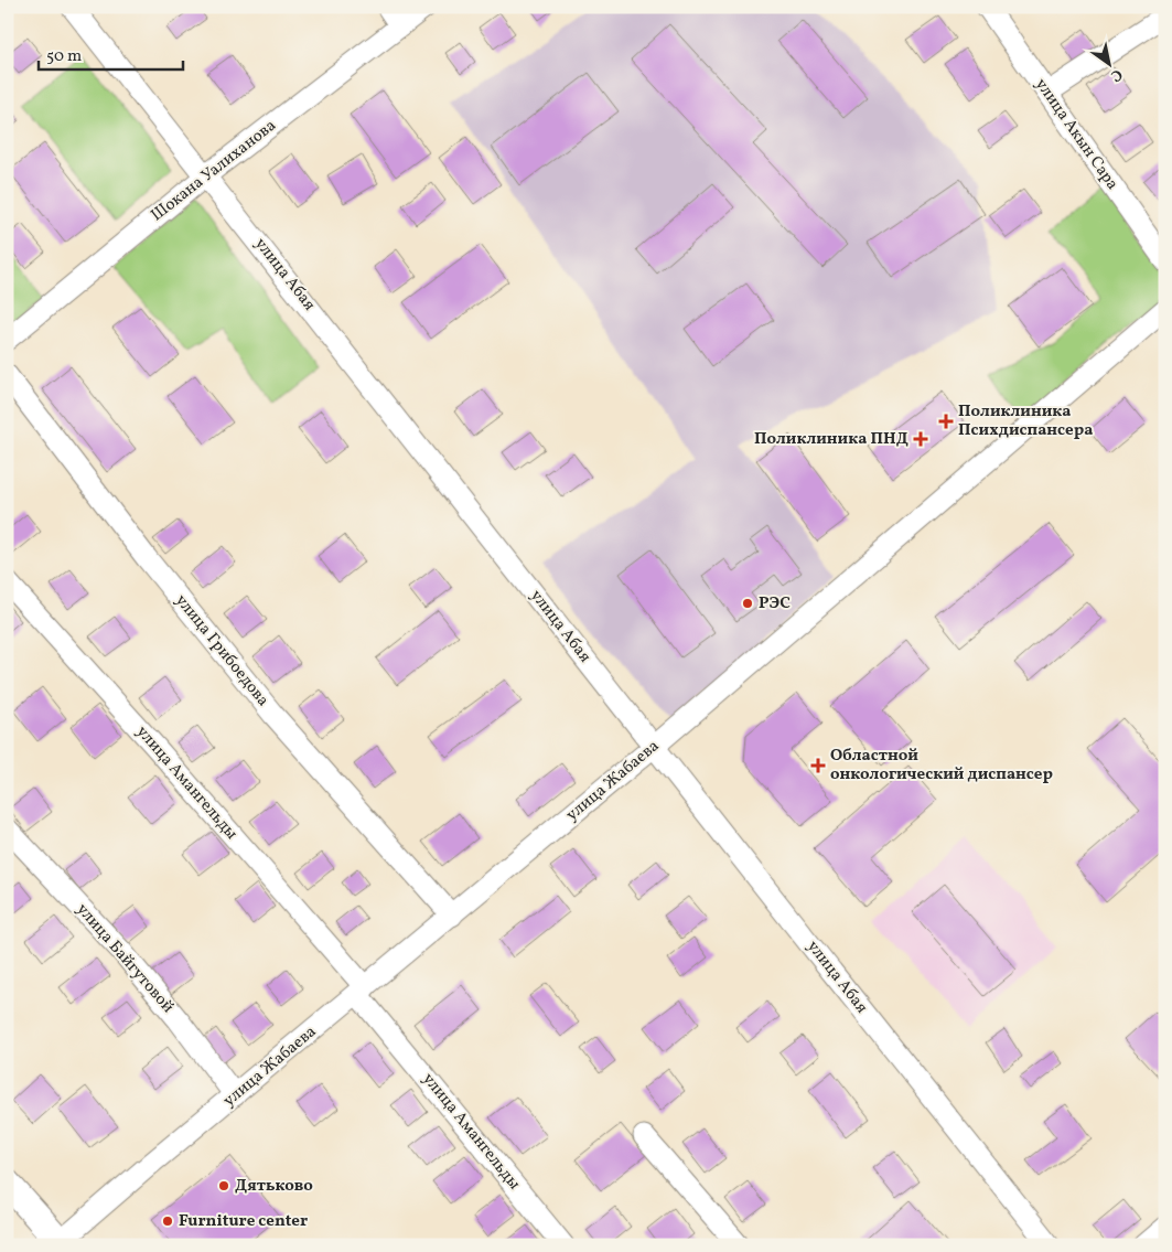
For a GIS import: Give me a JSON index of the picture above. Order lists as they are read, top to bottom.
{
  "streets": {
    "street": [
      "улица Акын Сара",
      "Шокана Уалиханова",
      "улица Абая",
      "улица Грибоедова",
      "улица Жабаева",
      "улица Амангельды",
      "улица Байгутовой"
    ]
  },
  "crossings": [
    ["Шокана Уалиханова", "улица Абая"],
    ["улица Абая", "улица Жабаева"],
    ["улица Грибоедова", "улица Жабаева"],
    ["улица Жабаева", "улица Амангельды"],
    ["улица Жабаева", "улица Байгутовой"]
  ],
  "places": {
    "health": ["Поликлиника Психдиспансера", "Поликлиника ПНД", "Областной онкологический диспансер"],
    "other": ["РЭС", "Дятьково", "Furniture center"]
  },
  "scale_bar": "50 m",
  "north": "bottom right"
}
